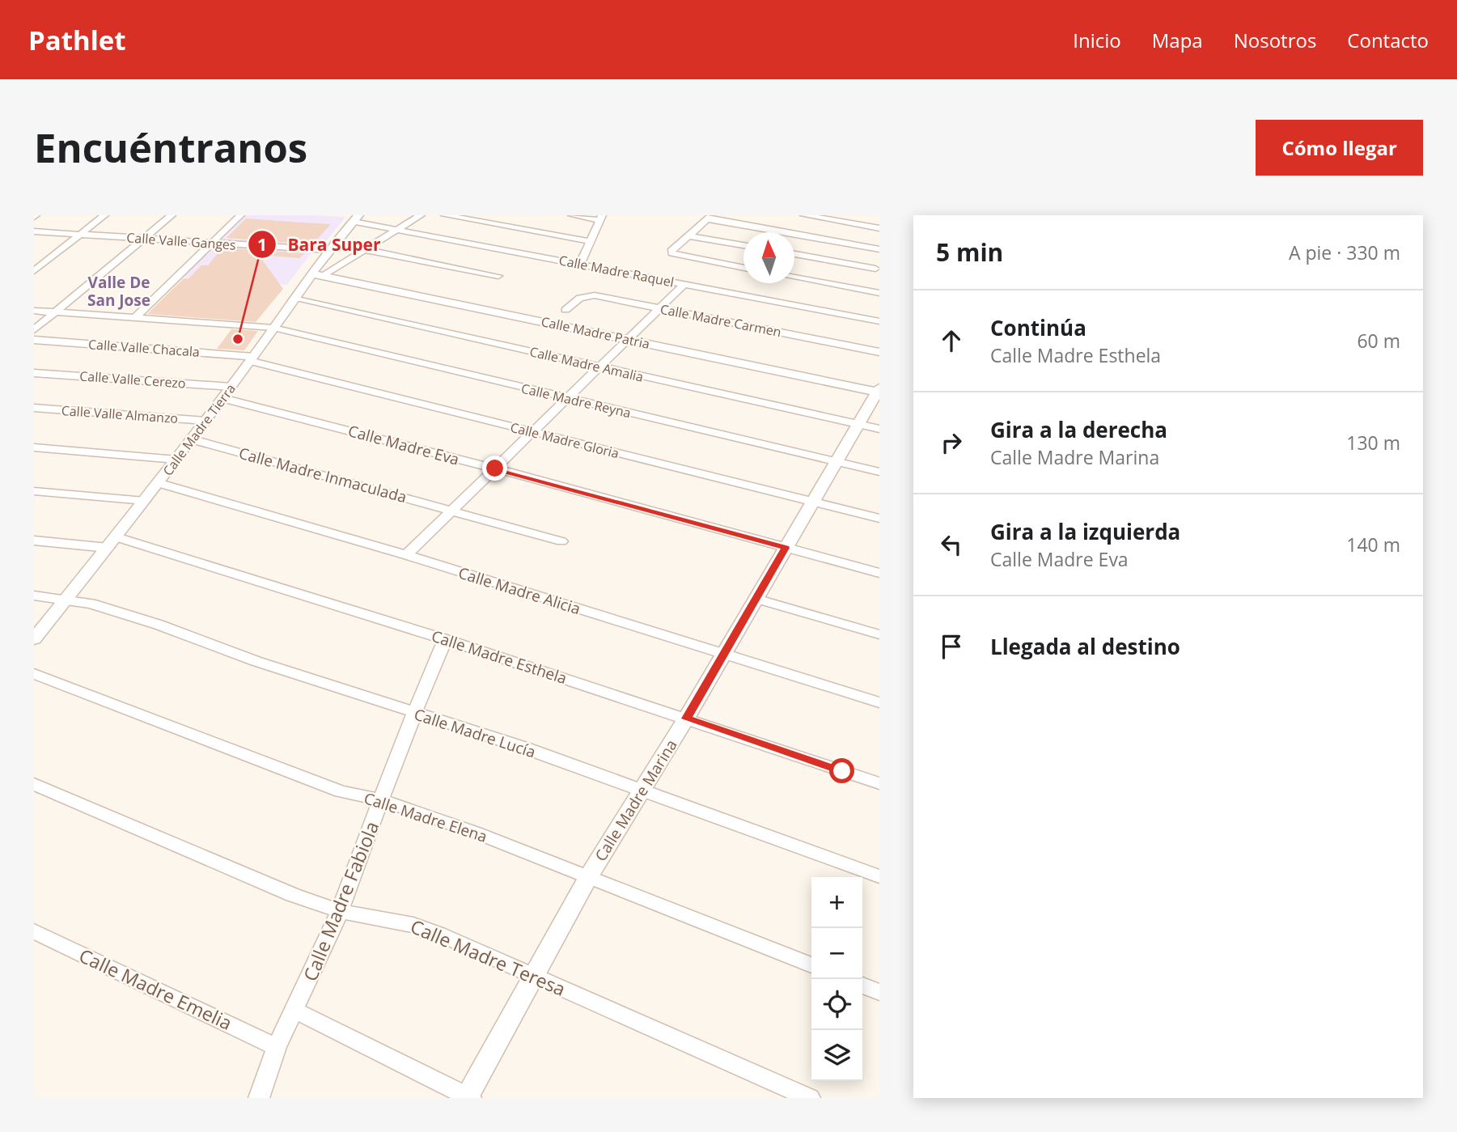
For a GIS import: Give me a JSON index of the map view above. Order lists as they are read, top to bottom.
{
  "streets": {
    "street": [
      "Calle Valle Ganges",
      "Calle Madre Raquel",
      "Calle Madre Carmen",
      "Calle Madre Patria",
      "Calle Valle Chacala",
      "Calle Madre Amalia",
      "Calle Valle Cerezo",
      "Calle Madre Reyna",
      "Calle Valle Almanzo",
      "Calle Madre Tierra",
      "Calle Madre Gloria",
      "Calle Madre Eva",
      "Calle Madre Inmaculada",
      "Calle Madre Alicia",
      "Calle Madre Esthela",
      "Calle Madre Lucía",
      "Calle Madre Marina",
      "Calle Madre Elena",
      "Calle Madre Fabiola",
      "Calle Madre Teresa",
      "Calle Madre Emelia"
    ]
  },
  "crossings": [
    ["Calle Valle Ganges", "Calle Madre Tierra"],
    ["Calle Madre Raquel", "Calle Madre Tierra"],
    ["Calle Madre Patria", "Calle Madre Tierra"],
    ["Calle Madre Patria", "Calle Madre Marina"],
    ["Calle Valle Chacala", "Calle Madre Tierra"],
    ["Calle Valle Chacala", "Calle Madre Gloria"],
    ["Calle Madre Amalia", "Calle Madre Tierra"],
    ["Calle Madre Amalia", "Calle Madre Marina"],
    ["Calle Valle Cerezo", "Calle Madre Tierra"],
    ["Calle Madre Reyna", "Calle Madre Tierra"],
    ["Calle Madre Reyna", "Calle Madre Marina"],
    ["Calle Valle Almanzo", "Calle Madre Tierra"],
    ["Calle Madre Tierra", "Calle Madre Gloria"],
    ["Calle Madre Tierra", "Calle Madre Eva"],
    ["Calle Madre Tierra", "Calle Madre Inmaculada"],
    ["Calle Madre Tierra", "Calle Madre Alicia"],
    ["Calle Madre Tierra", "Calle Madre Esthela"],
    ["Calle Madre Tierra", "Calle Madre Lucía"],
    ["Calle Madre Gloria", "Calle Madre Marina"],
    ["Calle Madre Eva", "Calle Madre Marina"],
    ["Calle Madre Alicia", "Calle Madre Marina"],
    ["Calle Madre Esthela", "Calle Madre Marina"],
    ["Calle Madre Esthela", "Calle Madre Fabiola"],
    ["Calle Madre Lucía", "Calle Madre Marina"],
    ["Calle Madre Lucía", "Calle Madre Fabiola"],
    ["Calle Madre Marina", "Calle Madre Elena"],
    ["Calle Madre Marina", "Calle Madre Teresa"],
    ["Calle Madre Elena", "Calle Madre Fabiola"],
    ["Calle Madre Fabiola", "Calle Madre Teresa"],
    ["Calle Madre Fabiola", "Calle Madre Emelia"]
  ],
  "districts": ["Valle De San Jose"],
  "places": ["Bara Super"],
  "north": "top",
  "page": {
    "header": "Pathlet",
    "nav": [
      "Inicio",
      "Mapa",
      "Nosotros",
      "Contacto"
    ],
    "buttons": "Cómo llegar",
    "title": "Encuéntranos",
    "heading": ["5 min", "A pie · 330 m"],
    "list": [
      ["Continúa", "Calle Madre Esthela", "60 m"],
      ["Gira a la derecha", "Calle Madre Marina", "130 m"],
      ["Gira a la izquierda", "Calle Madre Eva", "140 m"],
      "Llegada al destino"
    ],
    "map_buttons": ["+", "−"]
  }
}
